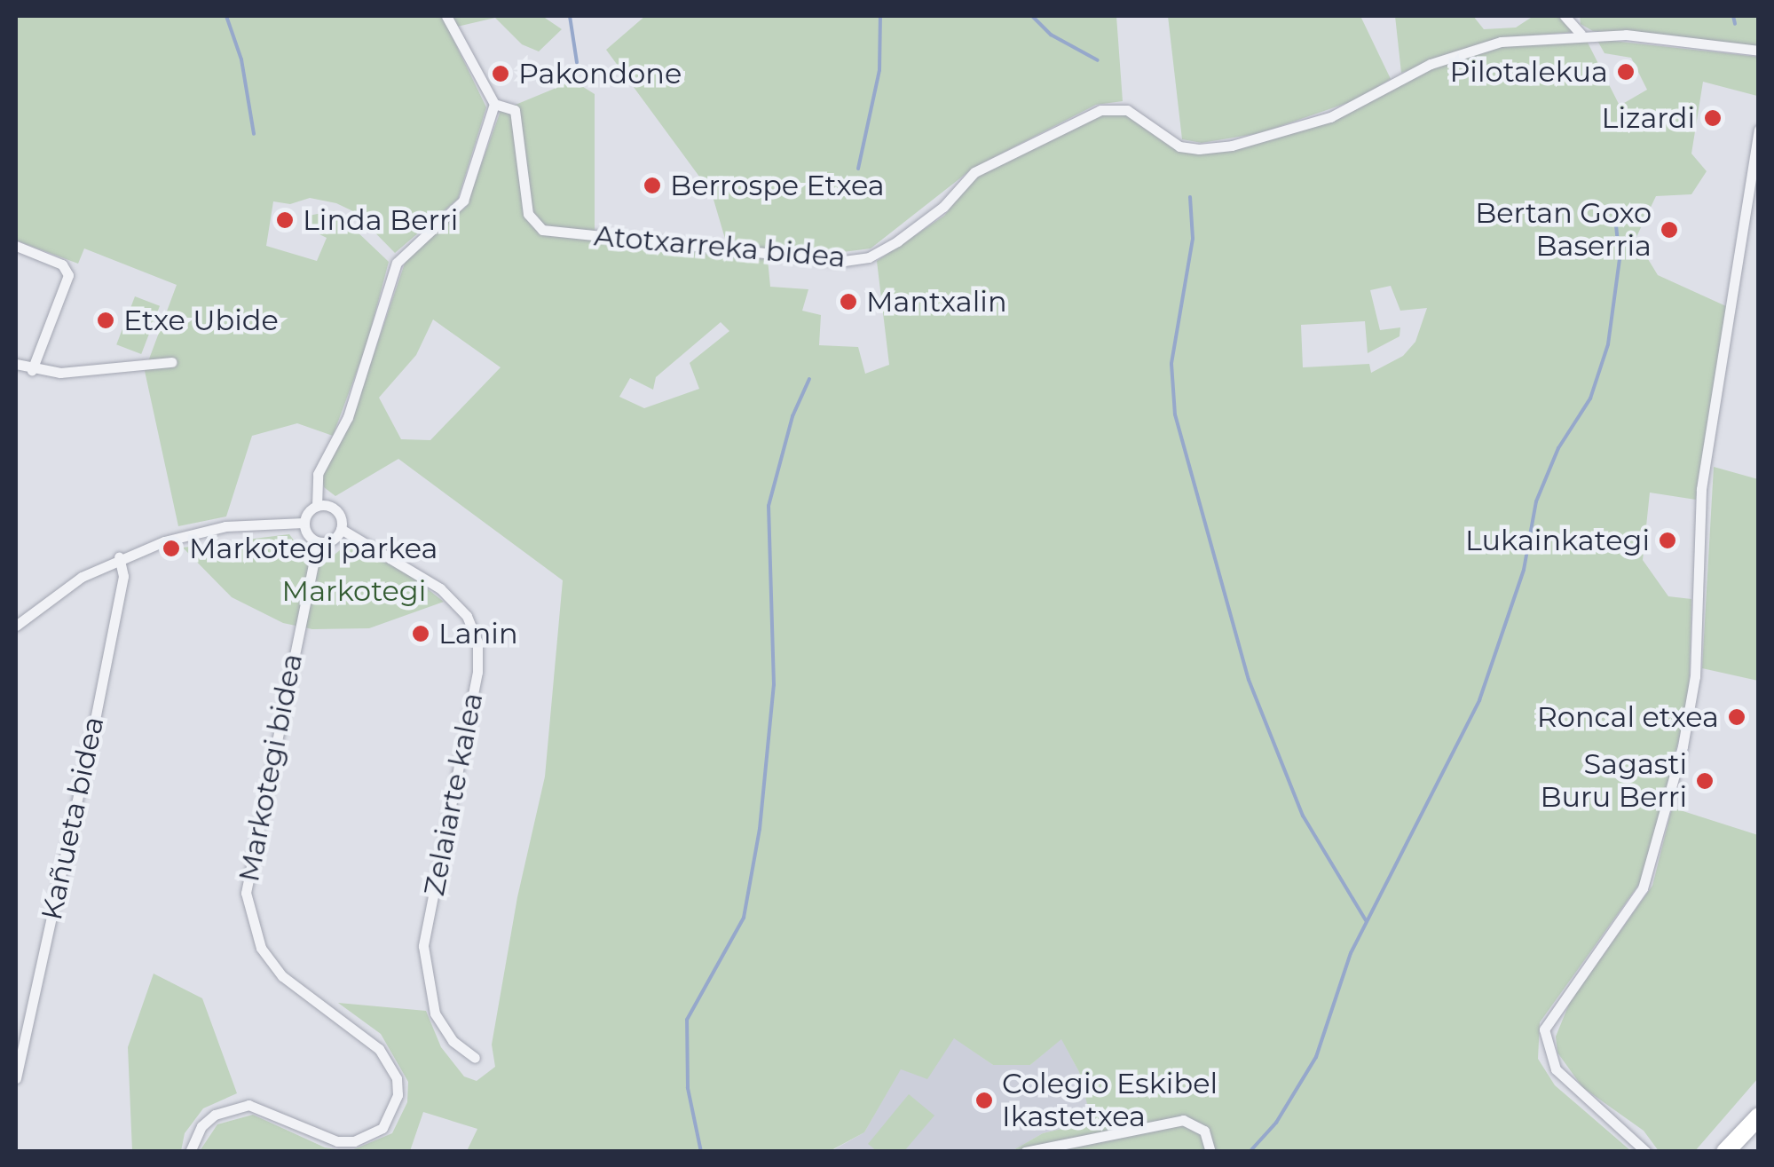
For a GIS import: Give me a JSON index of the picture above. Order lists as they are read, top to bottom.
{
  "streets": {
    "street": [
      "Atotxarreka bidea",
      "Markotegi bidea",
      "Zelaiarte kalea",
      "Kañueta bidea"
    ]
  },
  "crossings": [
    ["Markotegi bidea", "Zelaiarte kalea"]
  ],
  "parks": ["Markotegi"],
  "places": [
    "Pilotalekua",
    "Pakondone",
    "Lizardi",
    "Berrospe Etxea",
    "Linda Berri",
    "Bertan Goxo Baserria",
    "Mantxalin",
    "Etxe Ubide",
    "Lukainkategi",
    "Markotegi parkea",
    "Lanin",
    "Roncal etxea",
    "Sagasti Buru Berri",
    "Colegio Eskibel Ikastetxea"
  ]
}
